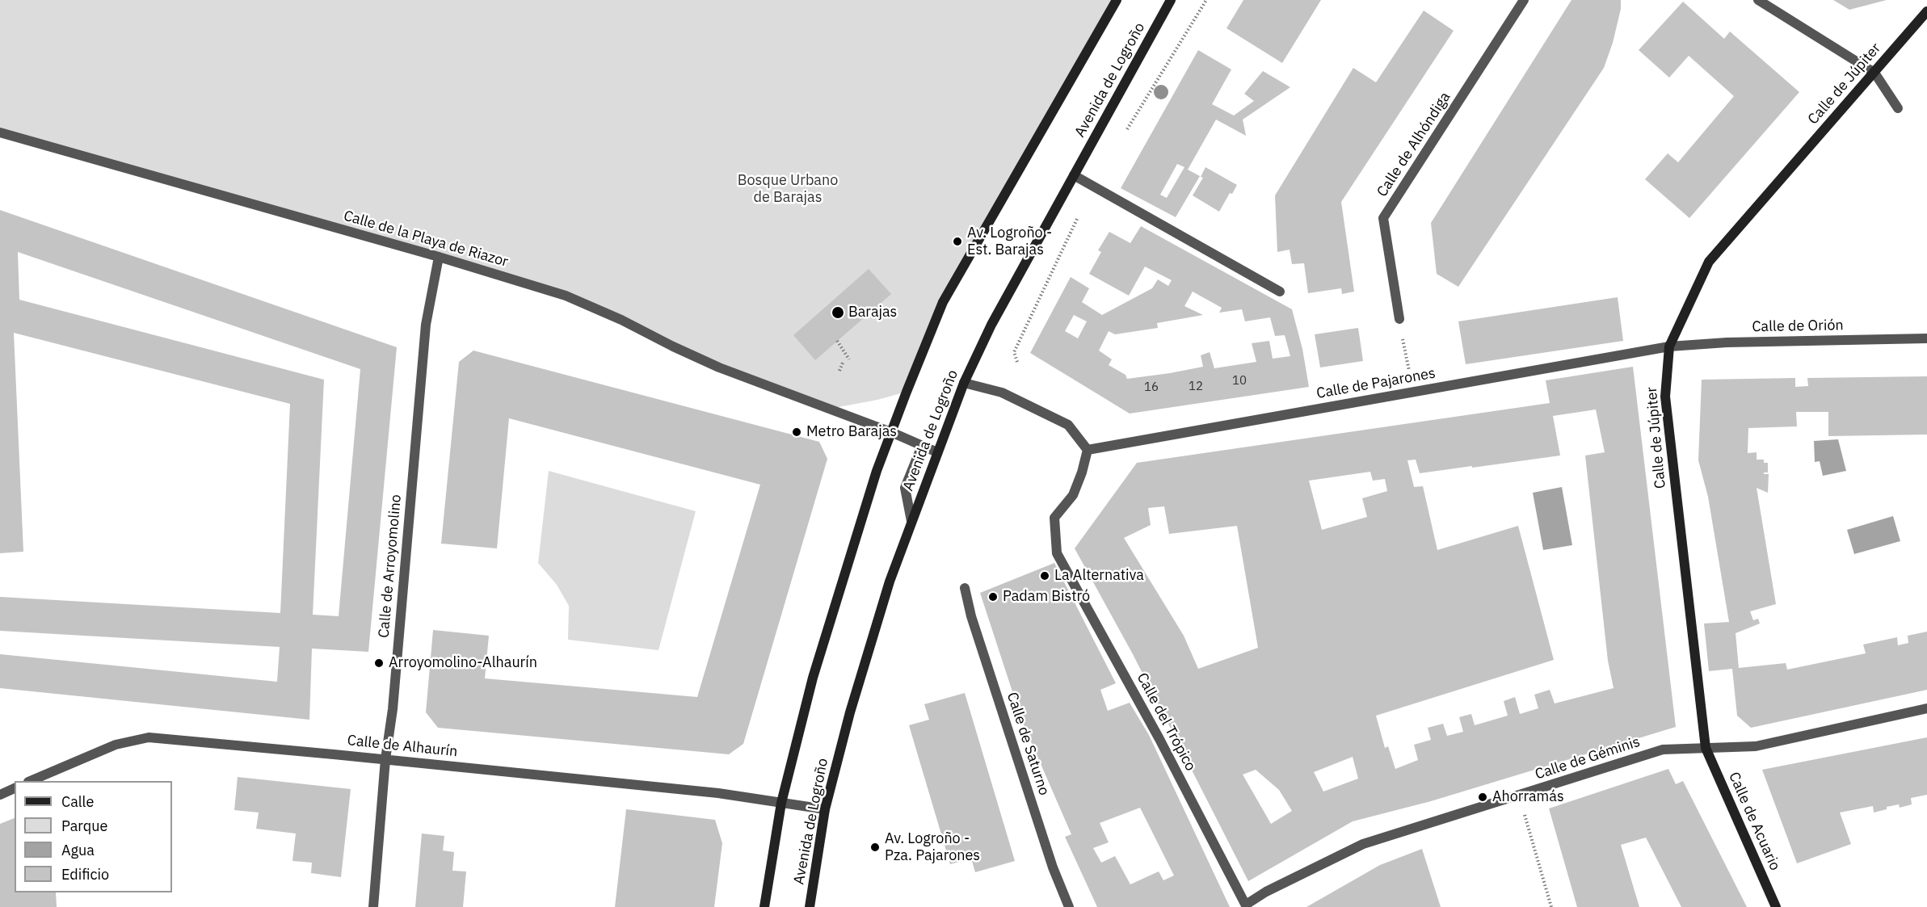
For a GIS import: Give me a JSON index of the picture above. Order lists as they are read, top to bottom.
{
  "streets": {
    "main road": ["Avenida de Logroño", "Calle de Júpiter", "Calle de Acuario"],
    "street": [
      "Calle de Alhóndiga",
      "Calle de la Playa de Riazor",
      "Calle de Orión",
      "Calle de Pajarones",
      "Calle de Arroyomolino",
      "Calle del Trópico",
      "Calle de Saturno",
      "Calle de Alhaurín",
      "Calle de Géminis"
    ]
  },
  "crossings": [
    ["Avenida de Logroño", "Calle de la Playa de Riazor"],
    ["Avenida de Logroño", "Calle de Alhaurín"],
    ["Calle de Júpiter", "Calle de Orión"],
    ["Calle de Júpiter", "Calle de Pajarones"],
    ["Calle de Júpiter", "Calle de Géminis"],
    ["Calle de Júpiter", "Calle de Acuario"],
    ["Calle de la Playa de Riazor", "Calle de Arroyomolino"],
    ["Calle de Orión", "Calle de Pajarones"],
    ["Calle de Pajarones", "Calle del Trópico"],
    ["Calle de Arroyomolino", "Calle de Alhaurín"],
    ["Calle del Trópico", "Calle de Géminis"],
    ["Calle de Géminis", "Calle de Acuario"]
  ],
  "parks": ["Bosque Urbano de Barajas"],
  "places": [
    "Av. Logroño - Est. Barajas",
    "Barajas",
    "Metro Barajas",
    "La Alternativa",
    "Padam Bistró",
    "Arroyomolino-Alhaurín",
    "Ahorramás",
    "Av. Logroño - Pza. Pajarones"
  ],
  "house_numbers": ["10", "12", "16"],
  "legend": [
    "Calle",
    "Parque",
    "Agua",
    "Edificio"
  ]
}
